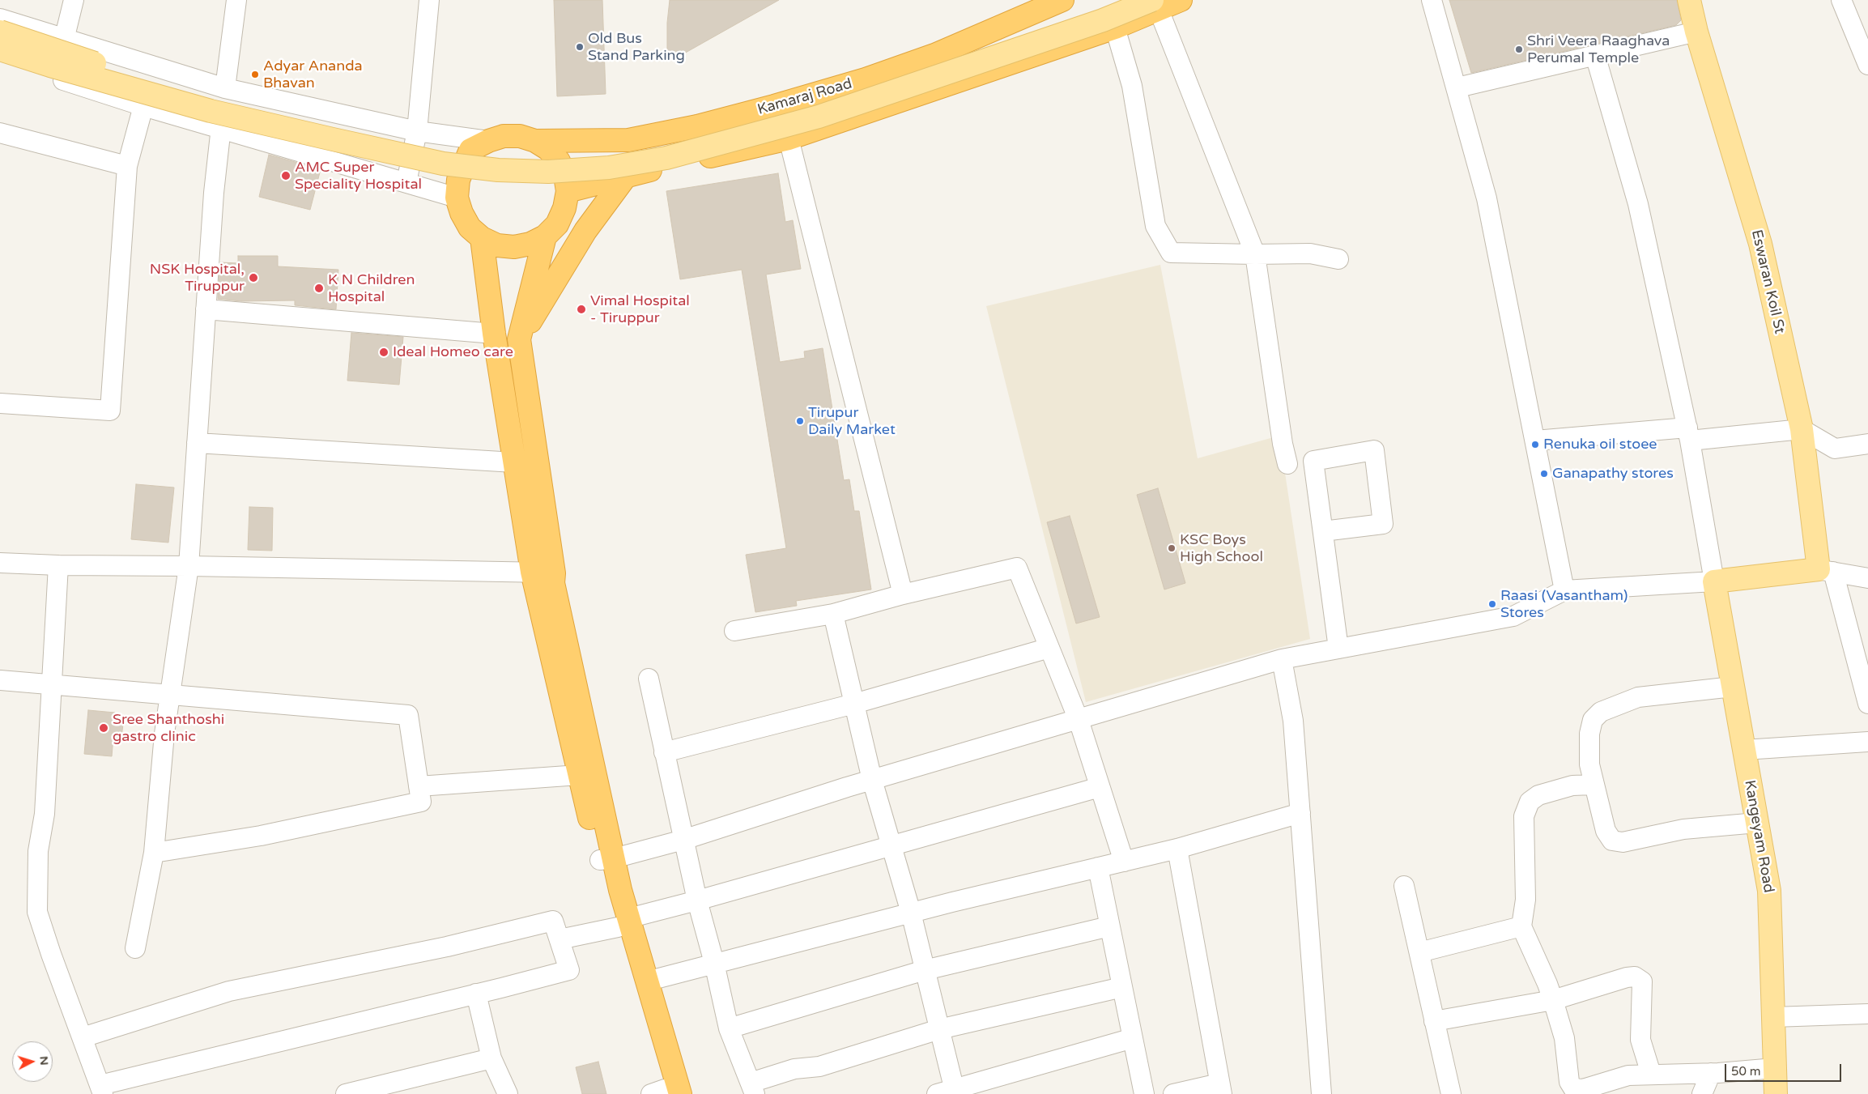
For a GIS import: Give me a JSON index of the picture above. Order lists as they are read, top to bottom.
{
  "streets": {
    "highway": ["Kamaraj Road"],
    "main road": ["Eswaran Koil St", "Kangeyam Road"]
  },
  "places": [
    "Old Bus Stand Parking",
    "Shri Veera Raaghava Perumal Temple",
    "Adyar Ananda Bhavan",
    "AMC Super Speciality Hospital",
    "NSK Hospital, Tiruppur",
    "K N Children Hospital",
    "Vimal Hospital - Tiruppur",
    "Ideal Homeo care",
    "Tirupur Daily Market",
    "Renuka oil stoee",
    "Ganapathy stores",
    "KSC Boys High School",
    "Raasi (Vasantham) Stores",
    "Sree Shanthoshi gastro clinic"
  ],
  "scale_bar": "50 m",
  "north": "right"
}
